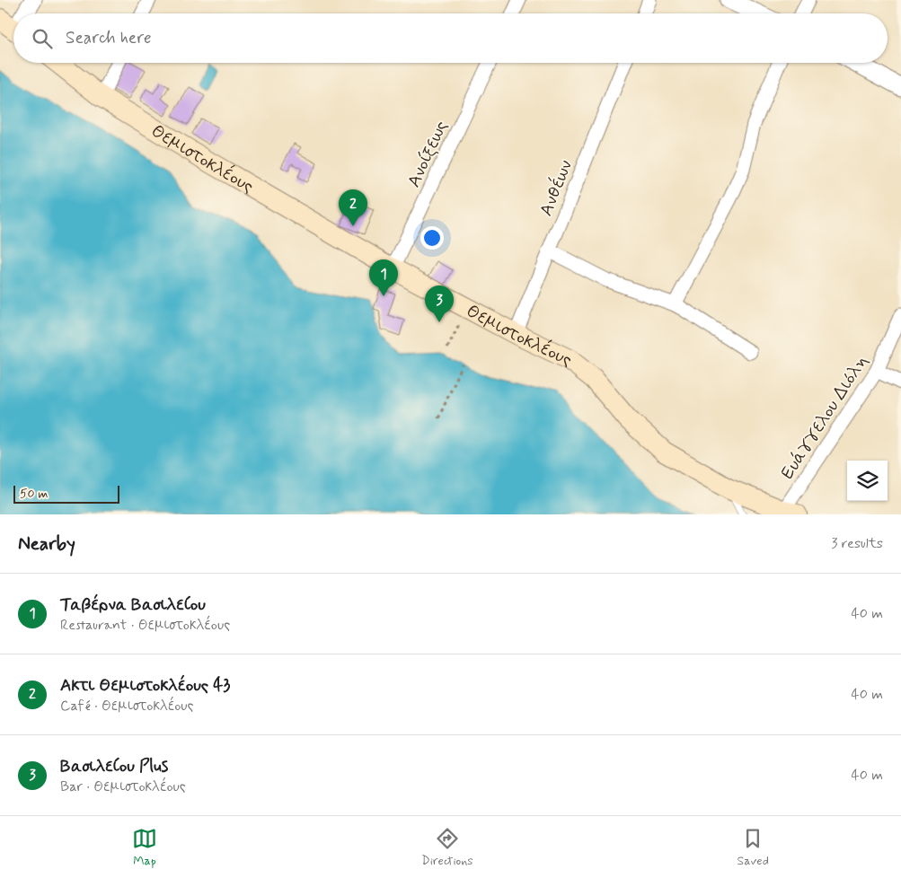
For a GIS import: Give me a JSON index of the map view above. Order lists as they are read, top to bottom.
{
  "streets": {
    "main road": ["Θεμιστοκλέους"],
    "street": ["Ανοίξεως", "Ανθέων", "Ευάγγελου Διόλη"]
  },
  "crossings": [
    ["Ανοίξεως", "Θεμιστοκλέους"],
    ["Θεμιστοκλέους", "Ανθέων"],
    ["Θεμιστοκλέους", "Ευάγγελου Διόλη"]
  ],
  "scale_bar": "50 m",
  "page": {
    "search": "Search here",
    "pins": ["2", "1", "3"],
    "scale": "50 m",
    "heading": ["Nearby", "3 results"],
    "list": [
      {
        "mark": "1",
        "name": "Ταβέρνα Βασιλείου",
        "note": "Restaurant · Θεμιστοκλέους",
        "value": "40 m"
      },
      {
        "mark": "2",
        "name": "Ακτι Θεμιστοκλέους 43",
        "note": "Café · Θεμιστοκλέους",
        "value": "40 m"
      },
      {
        "mark": "3",
        "name": "Βασιλείου Plus",
        "note": "Bar · Θεμιστοκλέους",
        "value": "40 m"
      }
    ],
    "nav": ["Map", "Directions", "Saved"]
  }
}
